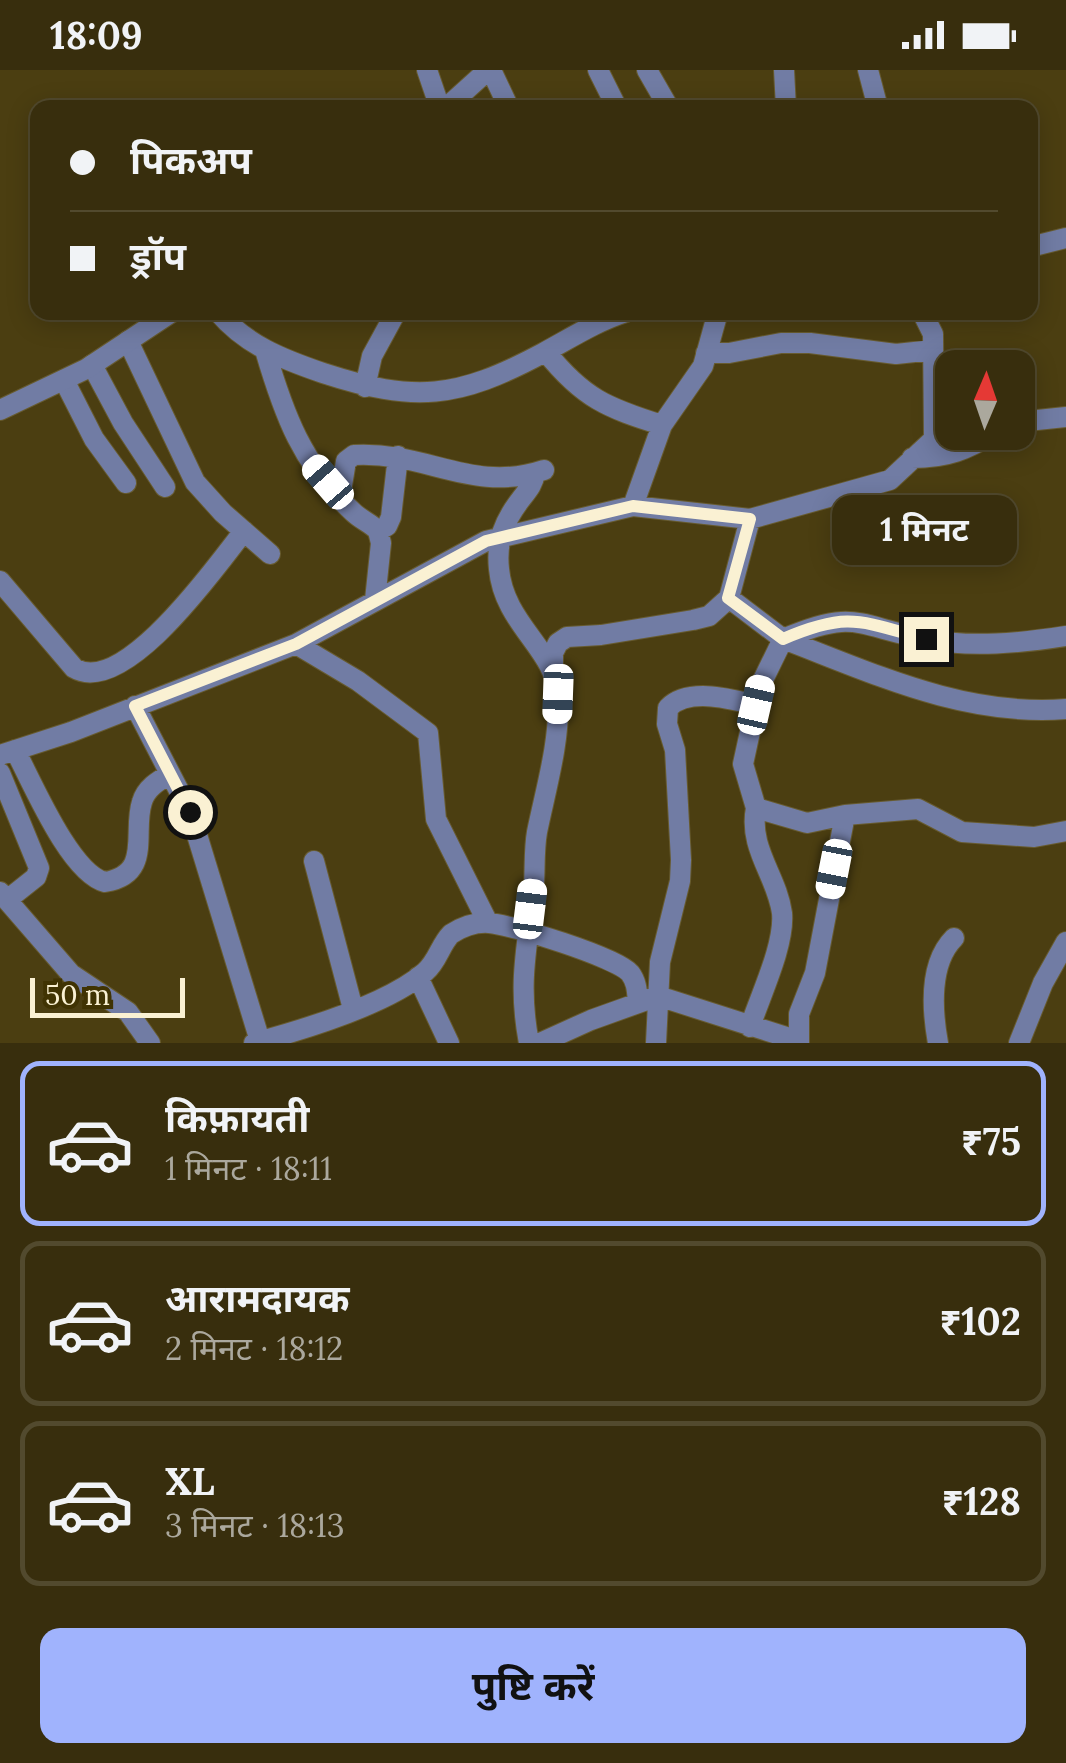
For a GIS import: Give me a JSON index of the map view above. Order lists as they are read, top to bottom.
{
  "scale_bar": "50 m",
  "north": "top",
  "page": {
    "status": "18:09",
    "banner": ["पिकअप", "ड्रॉप"],
    "bubble": "1 मिनट",
    "scale": "50 m",
    "list": [
      {
        "name": "किफ़ायती",
        "note": "1 मिनट · 18:11",
        "value": "₹75"
      },
      {
        "name": "आरामदायक",
        "note": "2 मिनट · 18:12",
        "value": "₹102"
      },
      {
        "name": "XL",
        "note": "3 मिनट · 18:13",
        "value": "₹128"
      }
    ],
    "buttons": "पुष्टि करें"
  }
}
